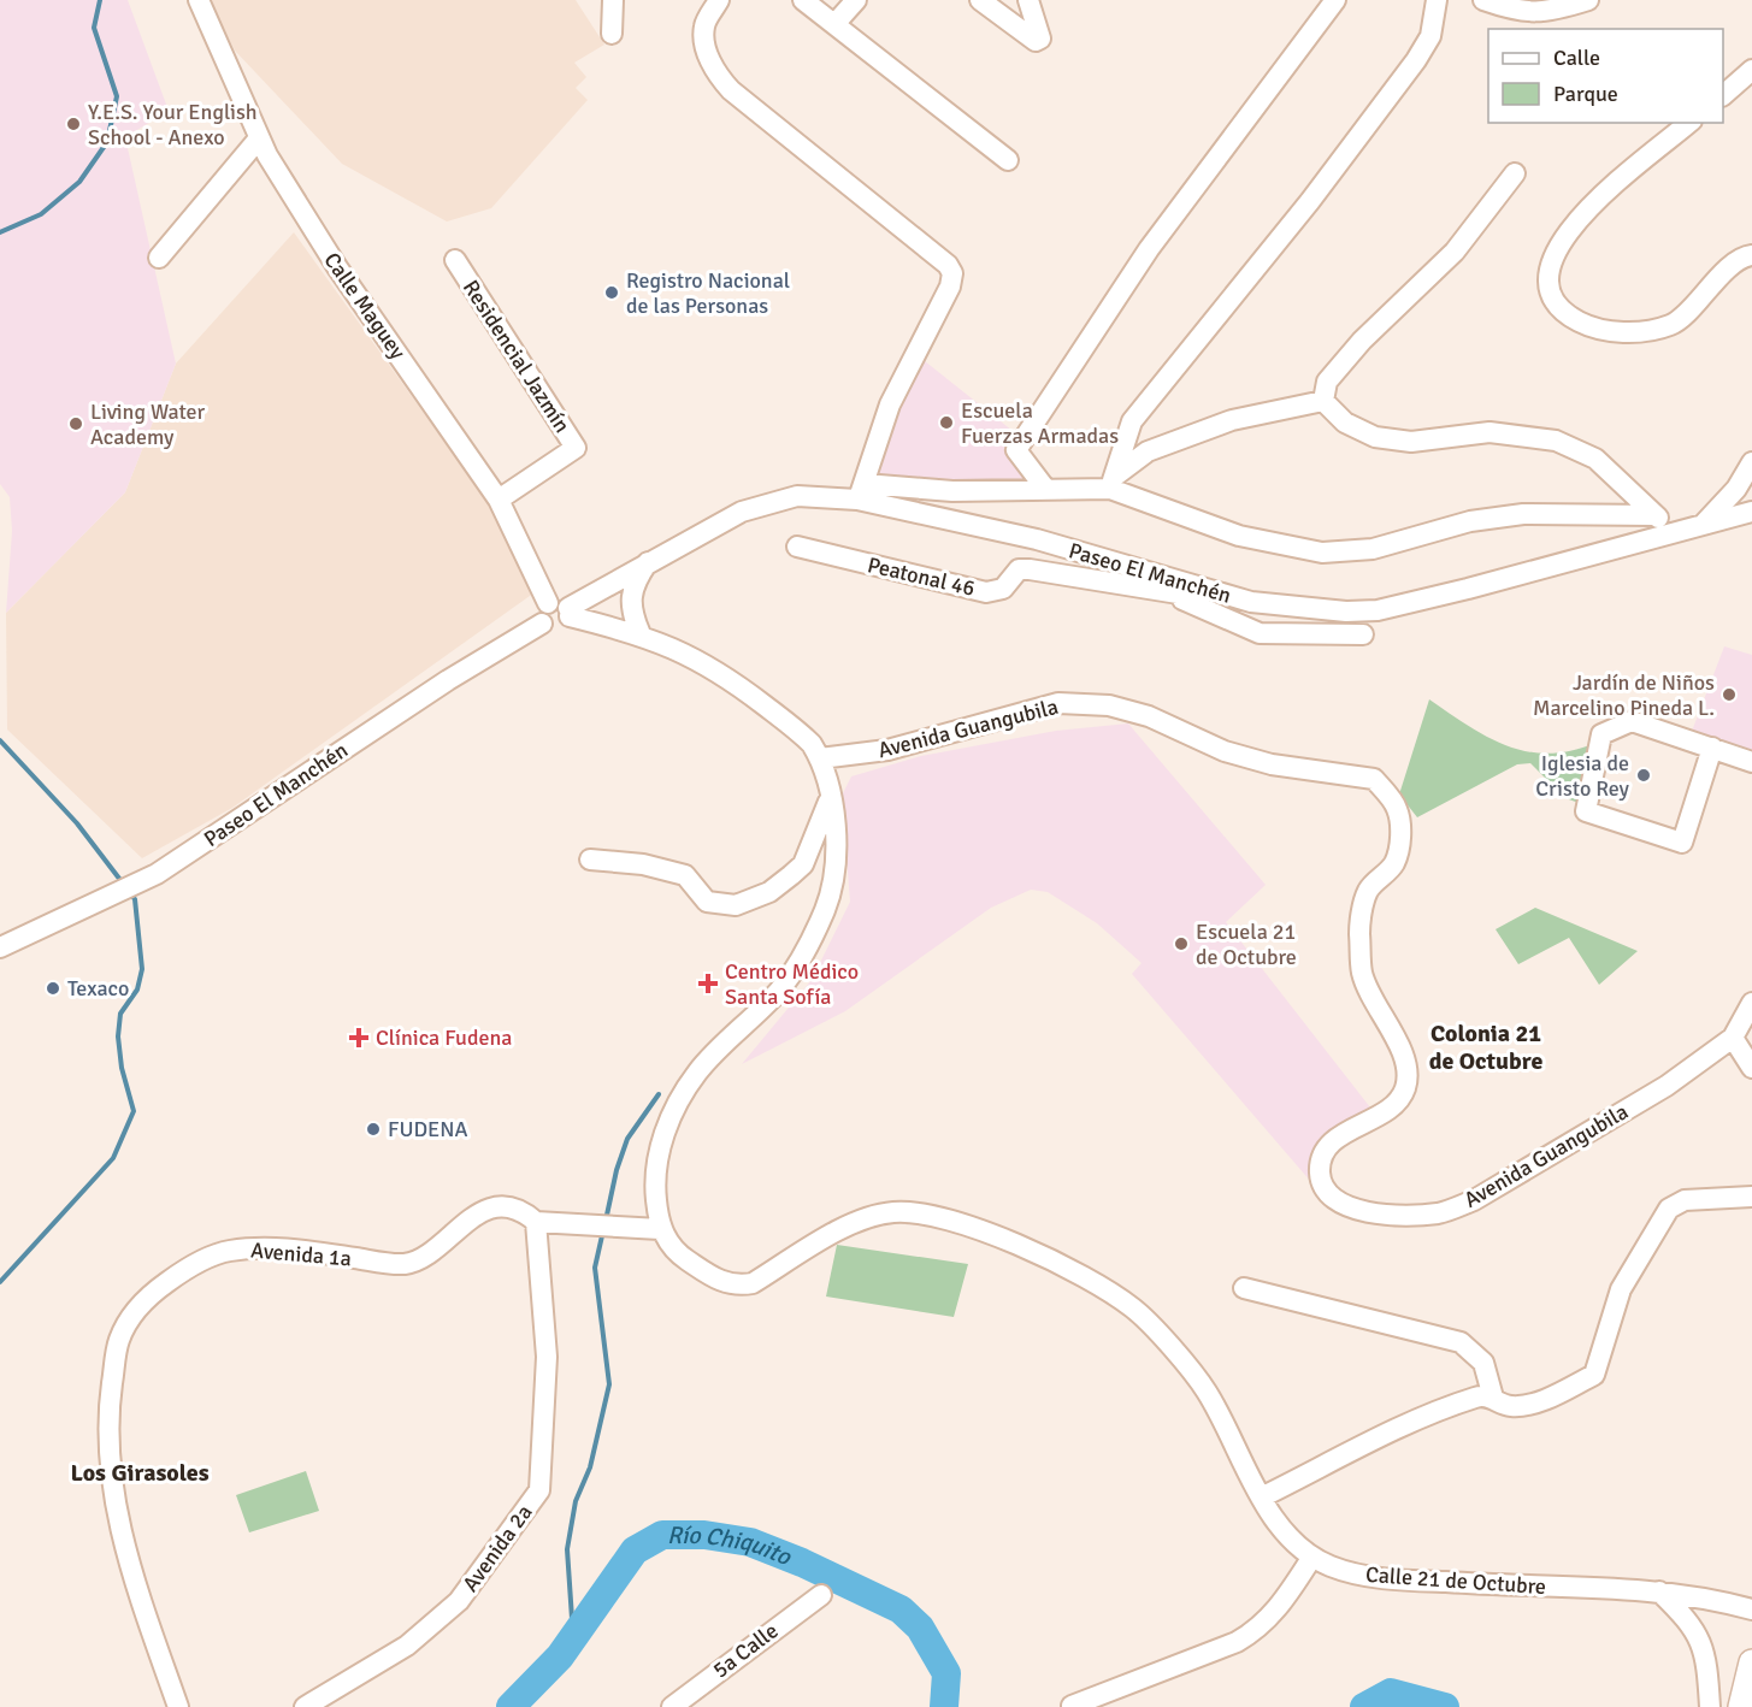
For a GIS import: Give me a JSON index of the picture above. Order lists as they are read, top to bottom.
{
  "streets": {
    "street": [
      "Calle Maguey",
      "Residencial Jazmín",
      "Paseo El Manchén",
      "Peatonal 46",
      "Avenida Guangubila",
      "Avenida 1a",
      "Avenida 2a",
      "Calle 21 de Octubre",
      "5a Calle"
    ]
  },
  "crossings": [
    ["Calle Maguey", "Residencial Jazmín"],
    ["Calle Maguey", "Paseo El Manchén"],
    ["Paseo El Manchén", "Peatonal 46"],
    ["Avenida 1a", "Avenida 2a"],
    ["Avenida 1a", "Calle 21 de Octubre"]
  ],
  "districts": ["Colonia 21 de Octubre", "Los Girasoles"],
  "water": ["Río Chiquito"],
  "places": {
    "other": [
      "Y.E.S. Your English School - Anexo",
      "Registro Nacional de las Personas",
      "Escuela Fuerzas Armadas",
      "Living Water Academy",
      "Jardín de Niños Marcelino Pineda L.",
      "Iglesia de Cristo Rey",
      "Escuela 21 de Octubre",
      "Texaco",
      "FUDENA"
    ],
    "health": ["Centro Médico Santa Sofía", "Clínica Fudena"]
  },
  "legend": ["Calle", "Parque"]
}
